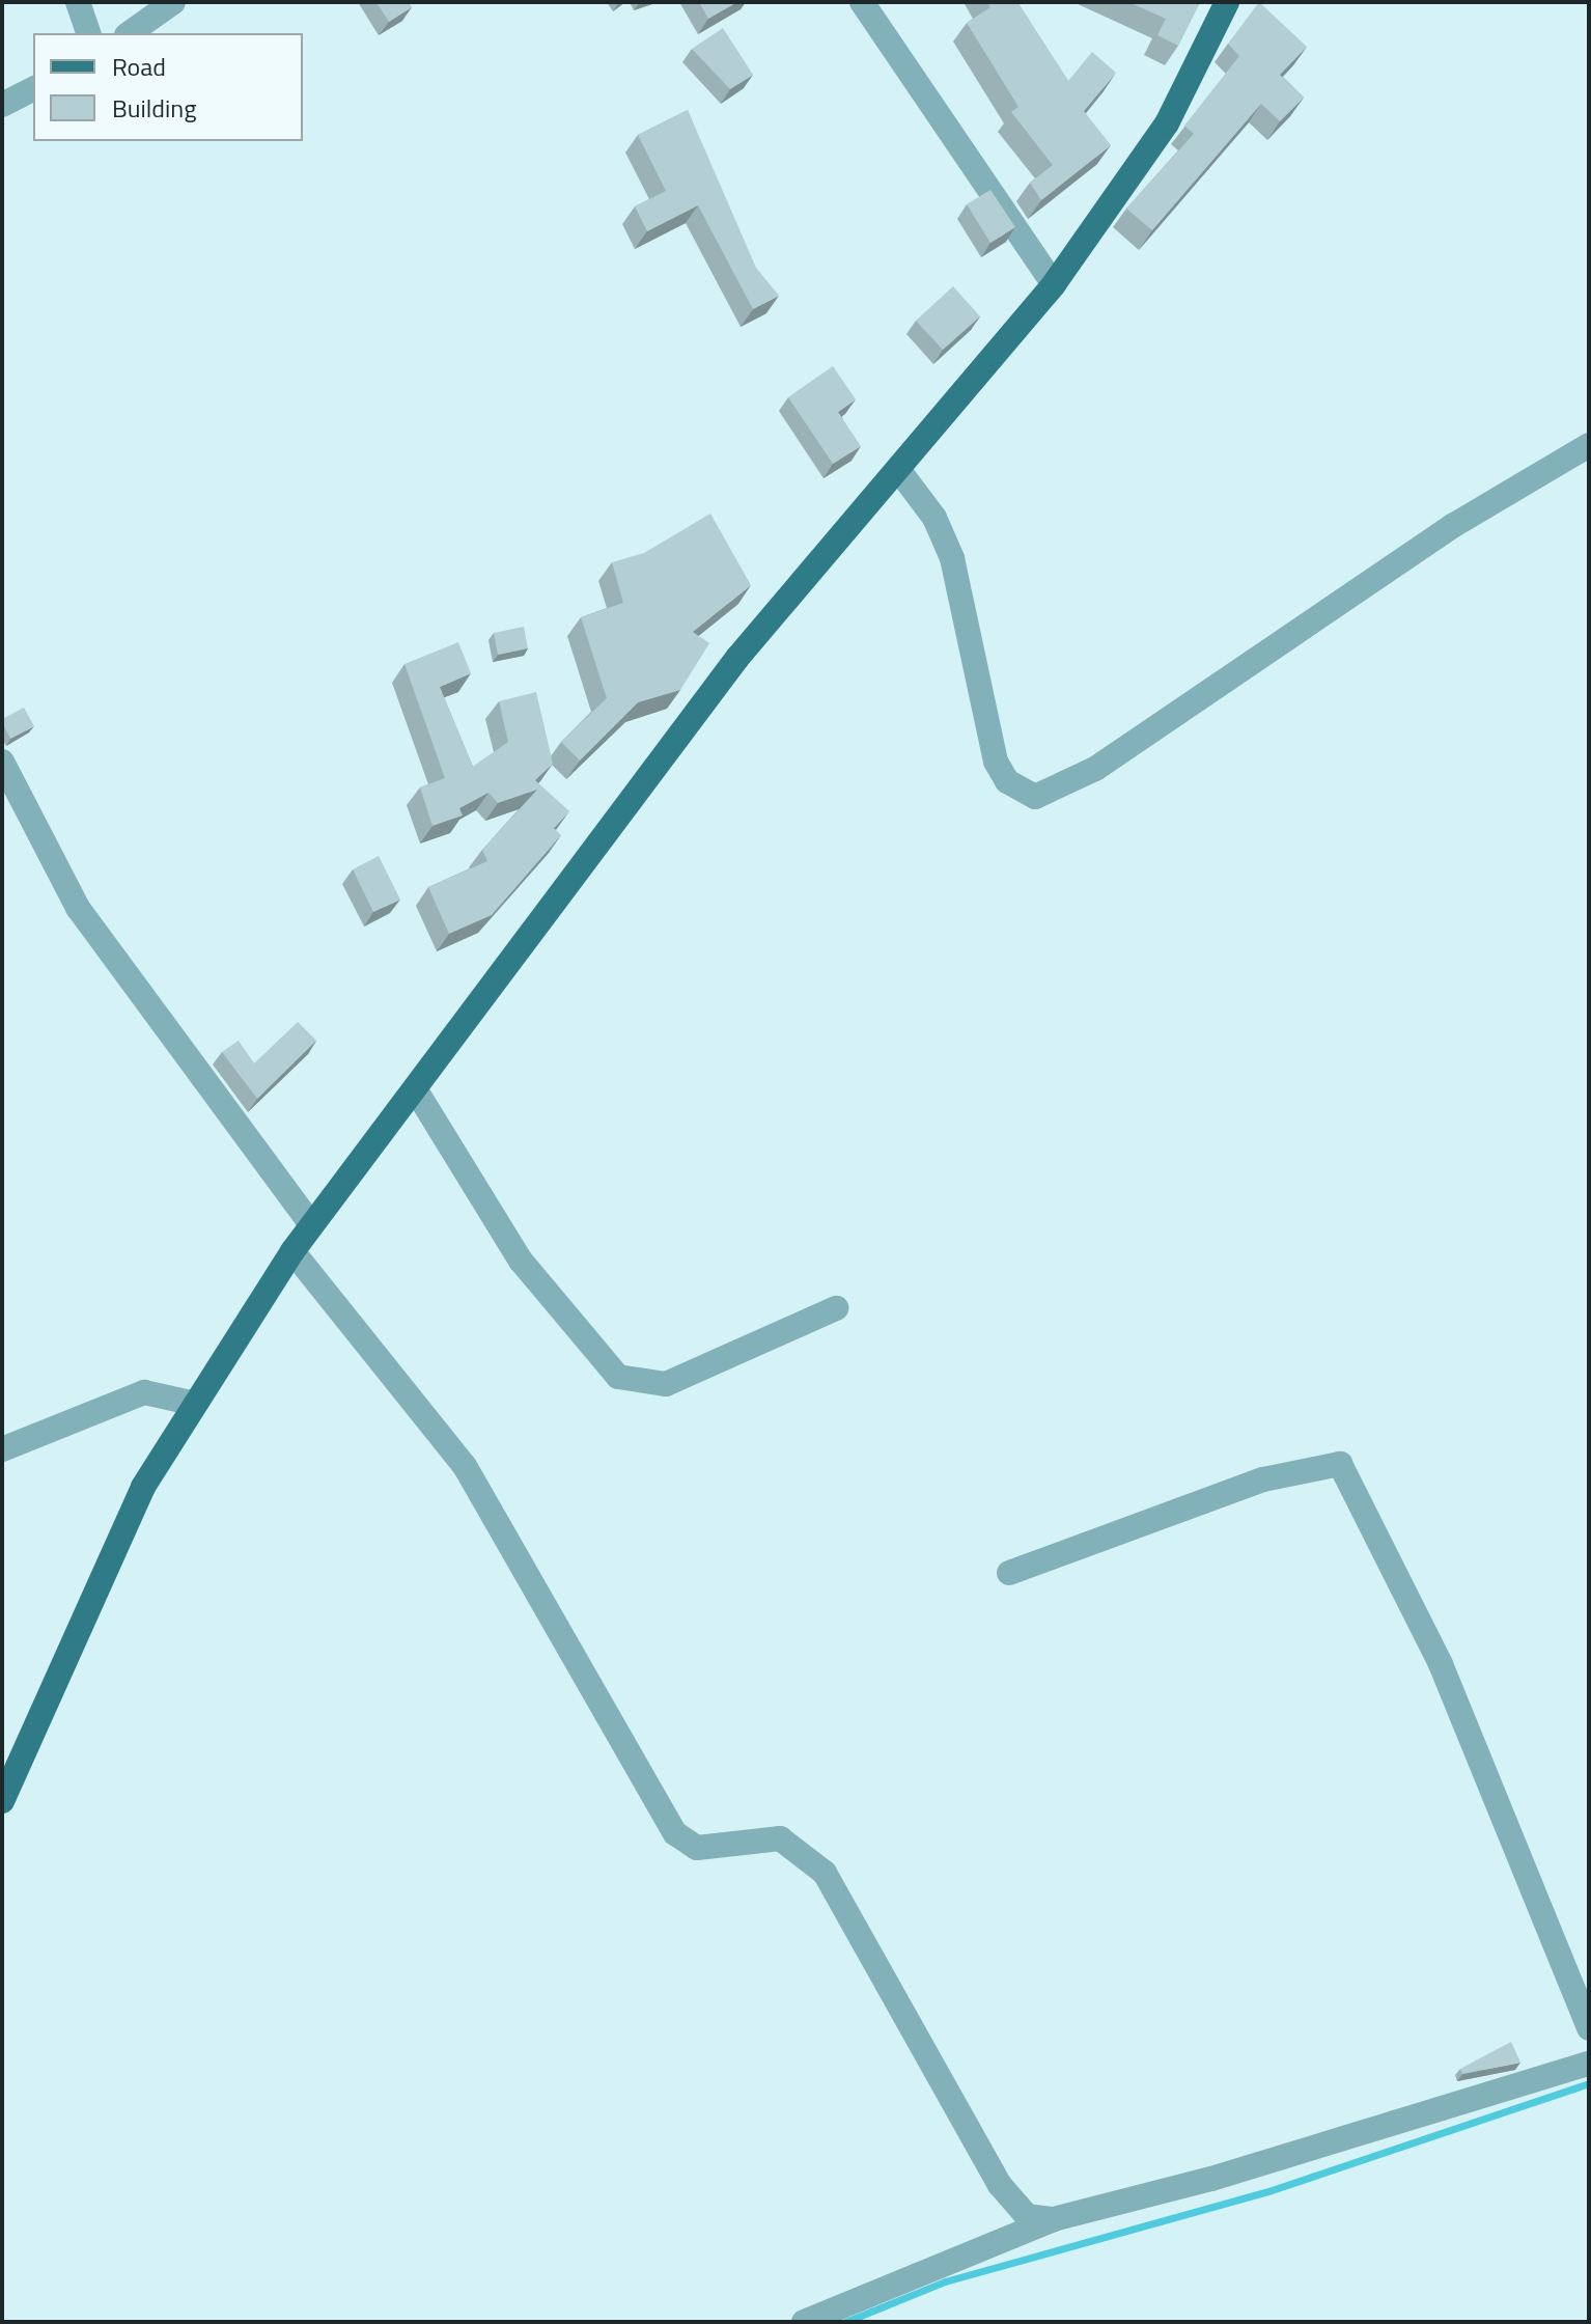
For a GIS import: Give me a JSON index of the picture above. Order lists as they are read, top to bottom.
{
  "legend": ["Road", "Building"]
}
